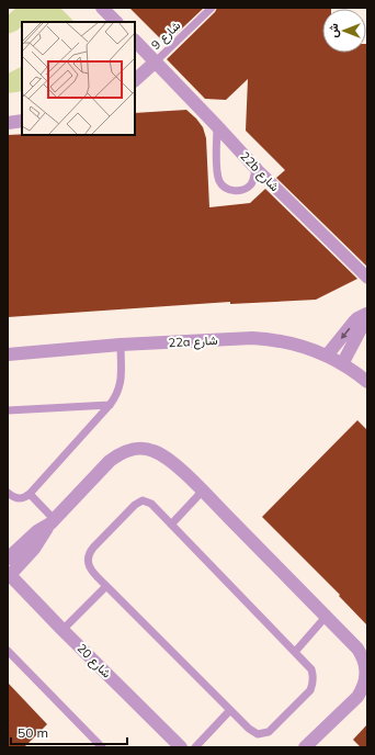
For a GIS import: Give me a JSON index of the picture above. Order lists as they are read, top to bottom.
{
  "streets": {
    "street": ["22b شارع", "22a شارع", "شارع 20"],
    "lane": ["شارع 9"]
  },
  "crossings": [
    ["شارع 9", "22b شارع"]
  ],
  "scale_bar": "50 m",
  "north": "left"
}
